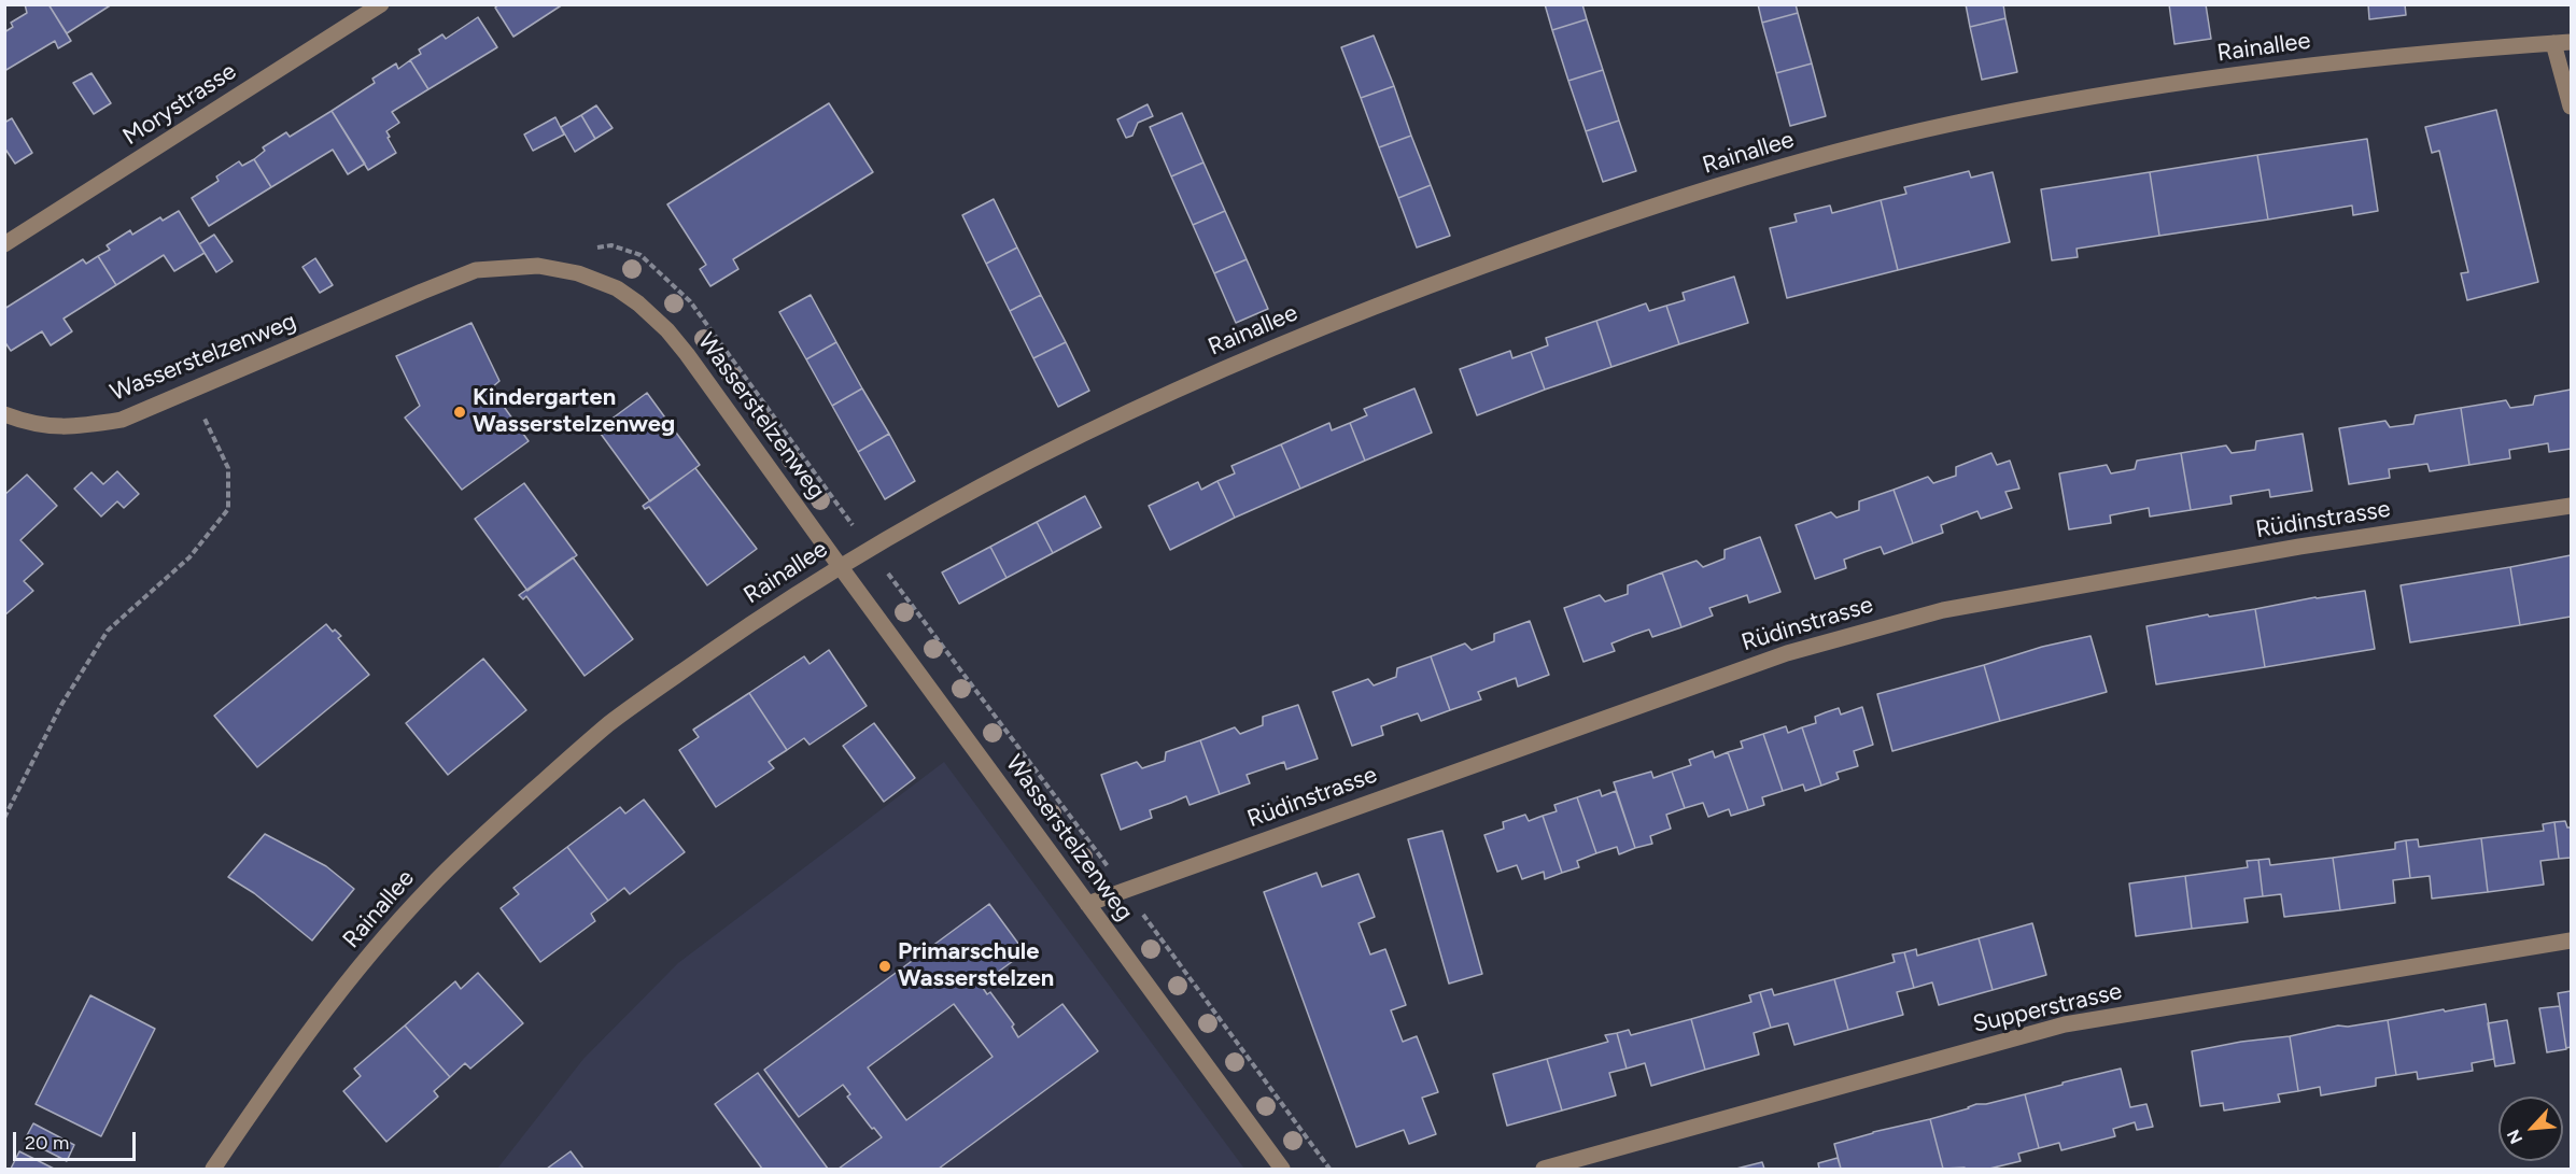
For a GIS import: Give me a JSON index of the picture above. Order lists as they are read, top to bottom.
{
  "streets": {
    "street": [
      "Rainallee",
      "Morystrasse",
      "Wasserstelzenweg",
      "Rüdinstrasse",
      "Supperstrasse"
    ]
  },
  "crossings": [
    ["Rainallee", "Wasserstelzenweg"],
    ["Wasserstelzenweg", "Rüdinstrasse"]
  ],
  "places": ["Kindergarten Wasserstelzenweg", "Primarschule Wasserstelzen"],
  "scale_bar": "20 m",
  "north": "bottom left"
}
